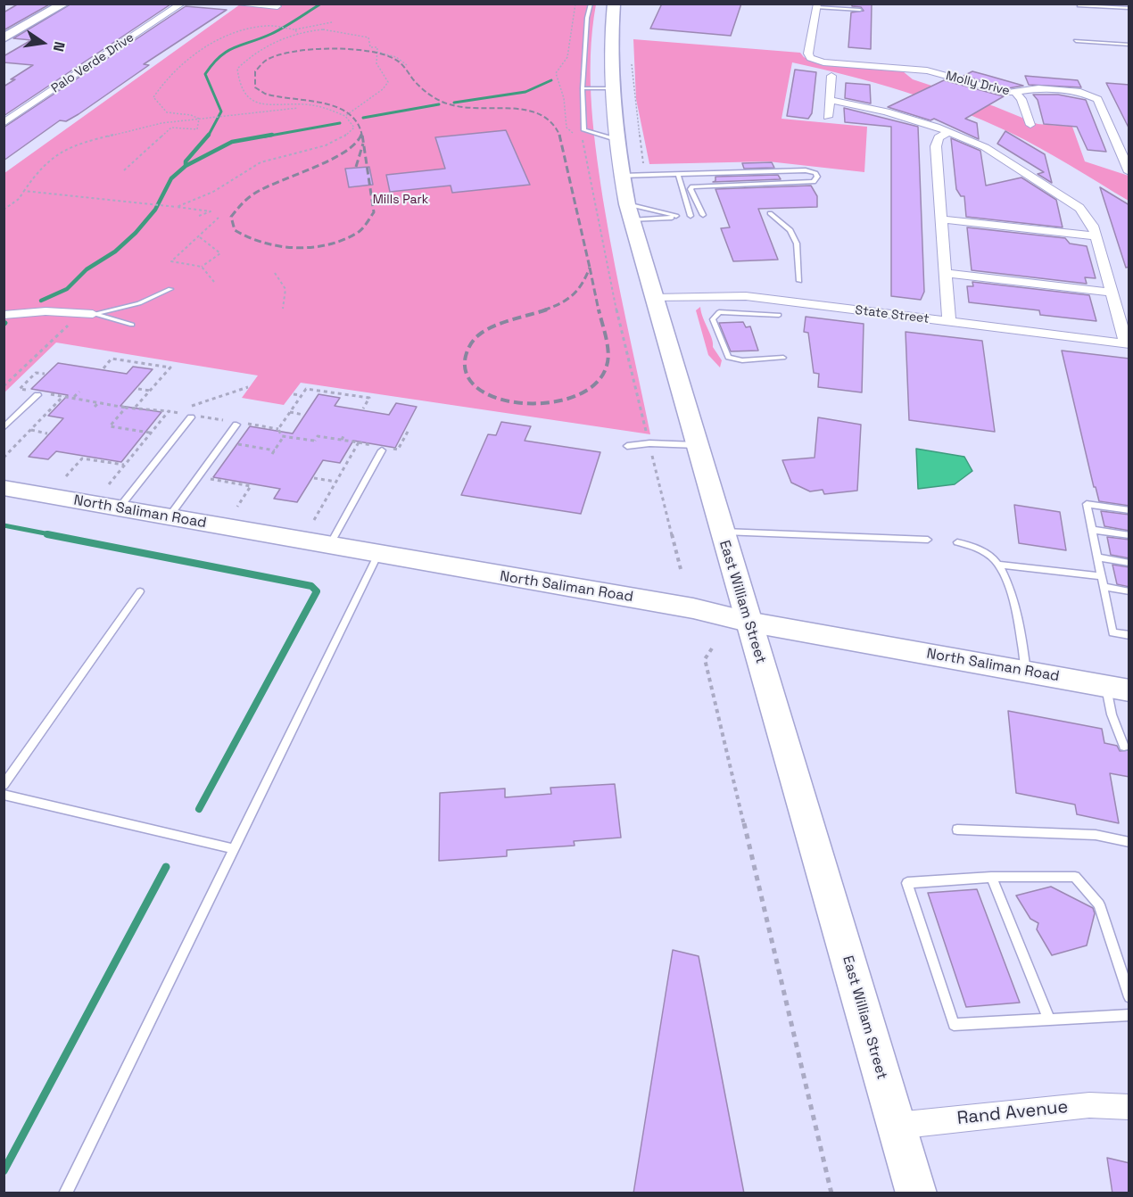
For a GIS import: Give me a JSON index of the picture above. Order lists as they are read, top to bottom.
{
  "streets": {
    "main road": ["North Saliman Road", "East William Street"],
    "street": [
      "Palo Verde Drive",
      "Molly Drive",
      "State Street",
      "Rand Avenue"
    ]
  },
  "crossings": [
    ["State Street", "East William Street"],
    ["North Saliman Road", "East William Street"],
    ["East William Street", "Rand Avenue"]
  ],
  "parks": ["Mills Park"],
  "north": "right"
}
